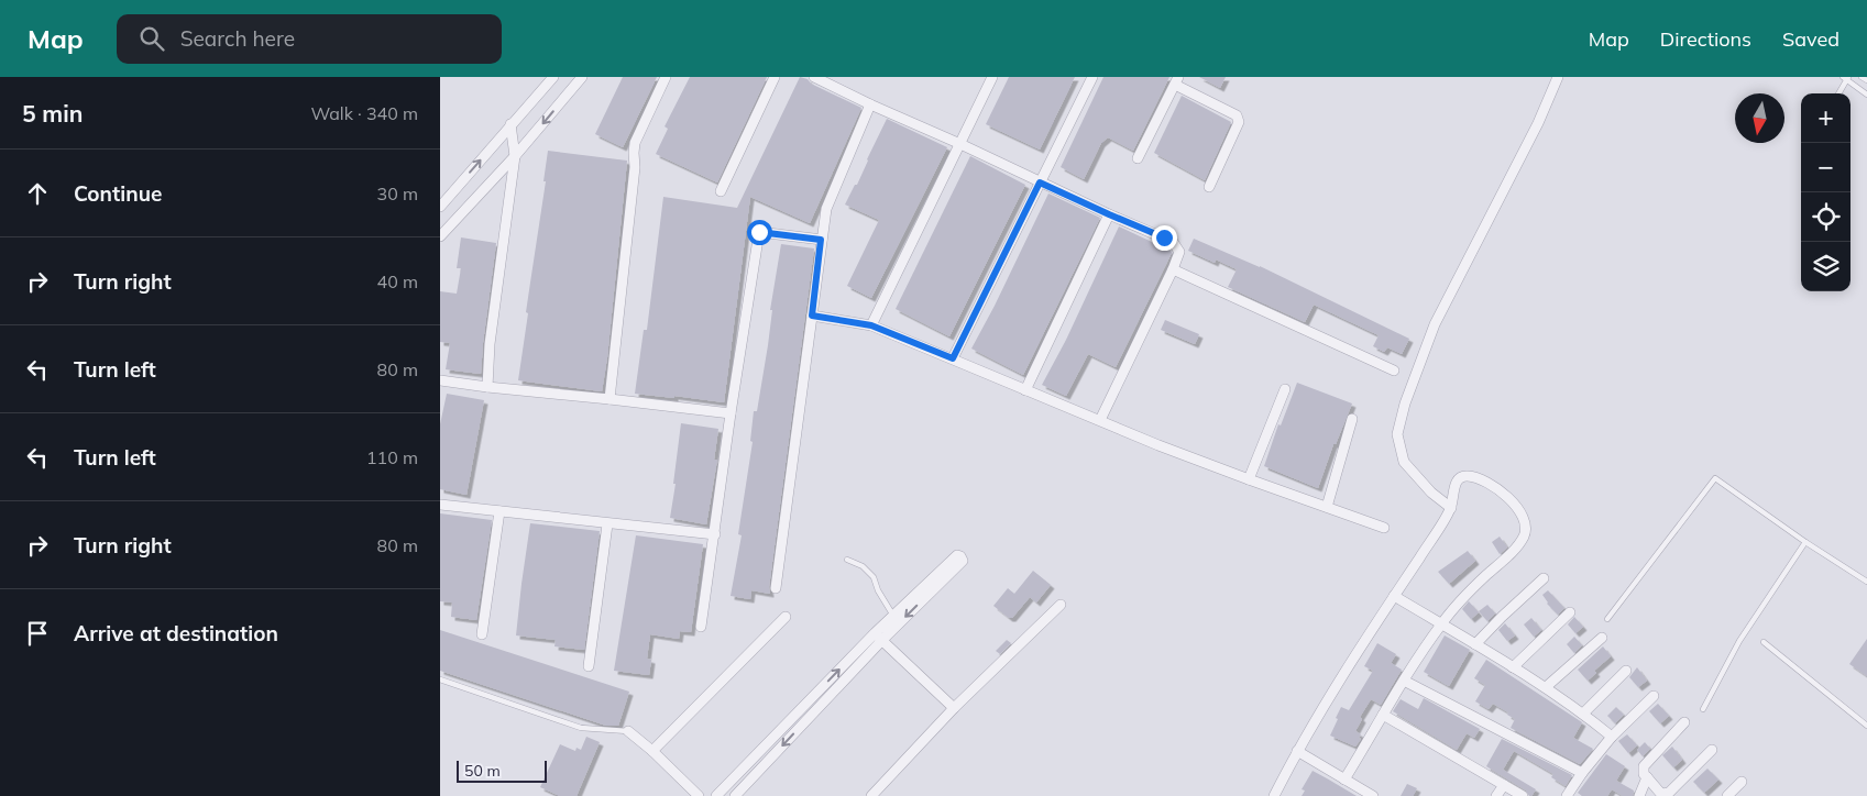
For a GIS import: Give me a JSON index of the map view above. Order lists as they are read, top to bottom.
{
  "scale_bar": "50 m",
  "north": "bottom",
  "page": {
    "header": "Map",
    "search": "Search here",
    "nav": ["Map", "Directions", "Saved"],
    "heading": ["5 min", "Walk · 340 m"],
    "map_buttons": ["+", "−"],
    "list": [
      ["Continue", "30 m"],
      ["Turn right", "40 m"],
      ["Turn left", "80 m"],
      ["Turn left", "110 m"],
      ["Turn right", "80 m"],
      "Arrive at destination"
    ],
    "scale": "50 m"
  }
}
